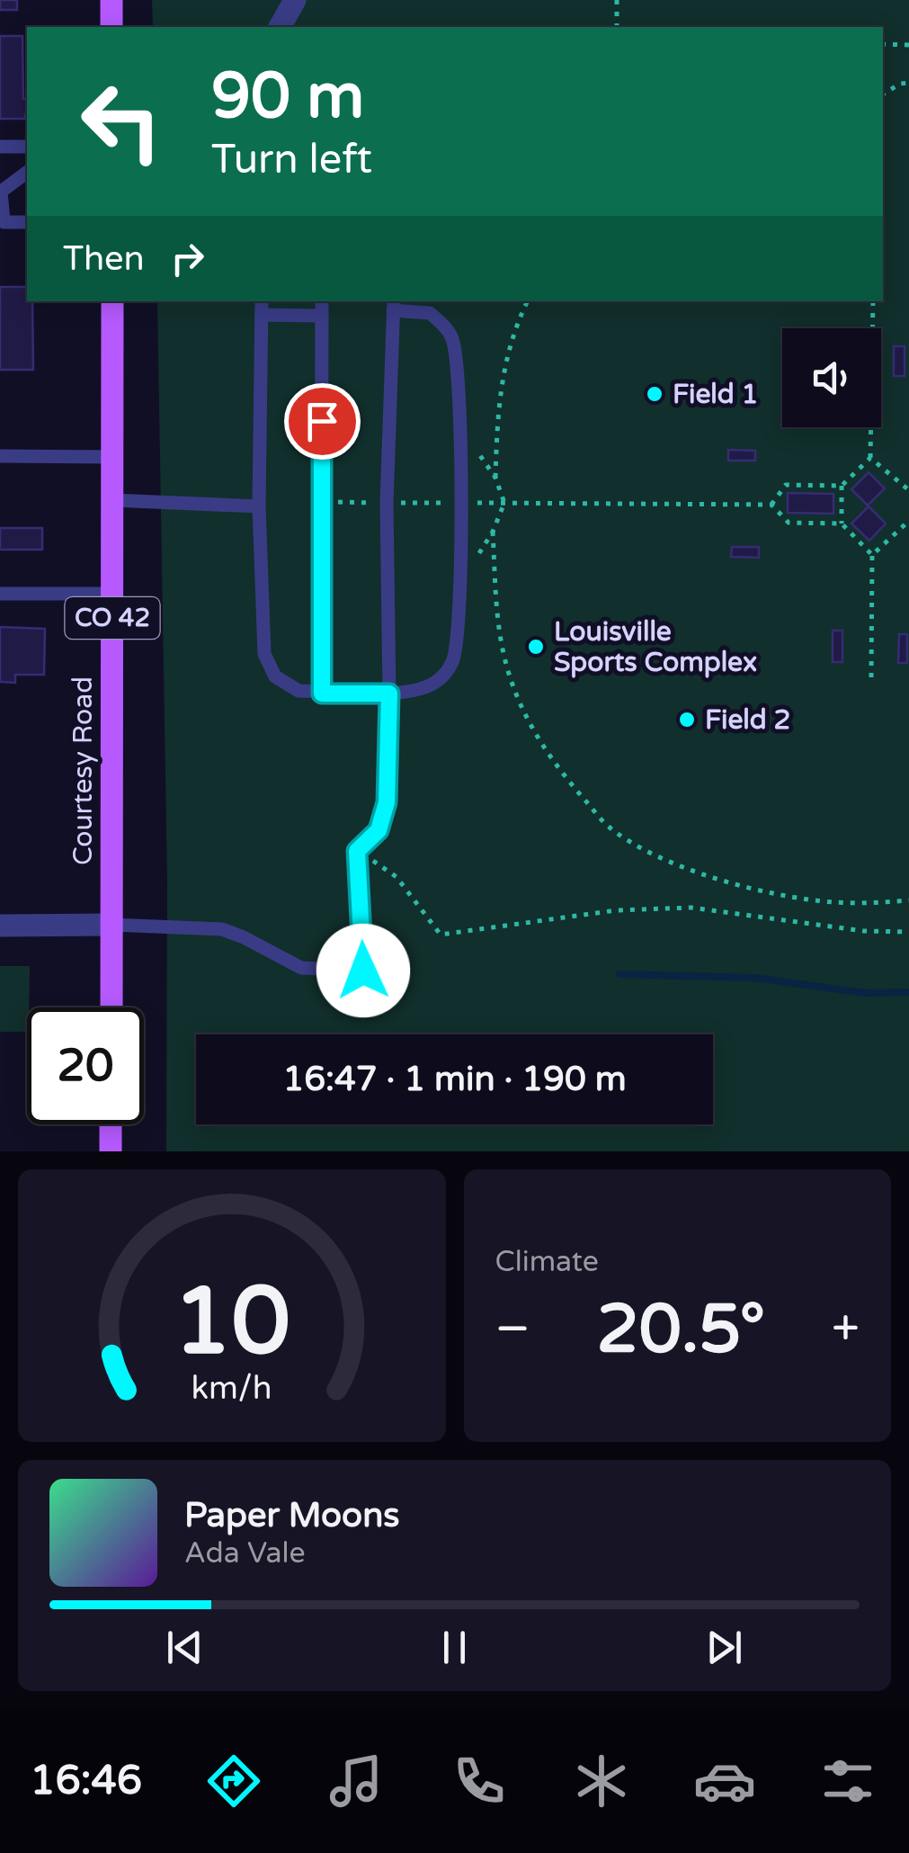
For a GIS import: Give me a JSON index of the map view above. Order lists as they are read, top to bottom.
{
  "streets": {
    "main road": ["CO 42", "Courtesy Road"]
  },
  "places": ["Field 1", "Louisville Sports Complex", "Field 2"],
  "page": {
    "turn": ["90 m", "Turn left"],
    "then": "Then",
    "limit": "20",
    "trip": "16:47 · 1 min · 190 m",
    "tile": "Climate",
    "heat": ["−", "20.5°", "+"],
    "song": ["Paper Moons", "Ada Vale"],
    "tabs": "16:46",
    "gauge": ["10", "km/h"]
  }
}
